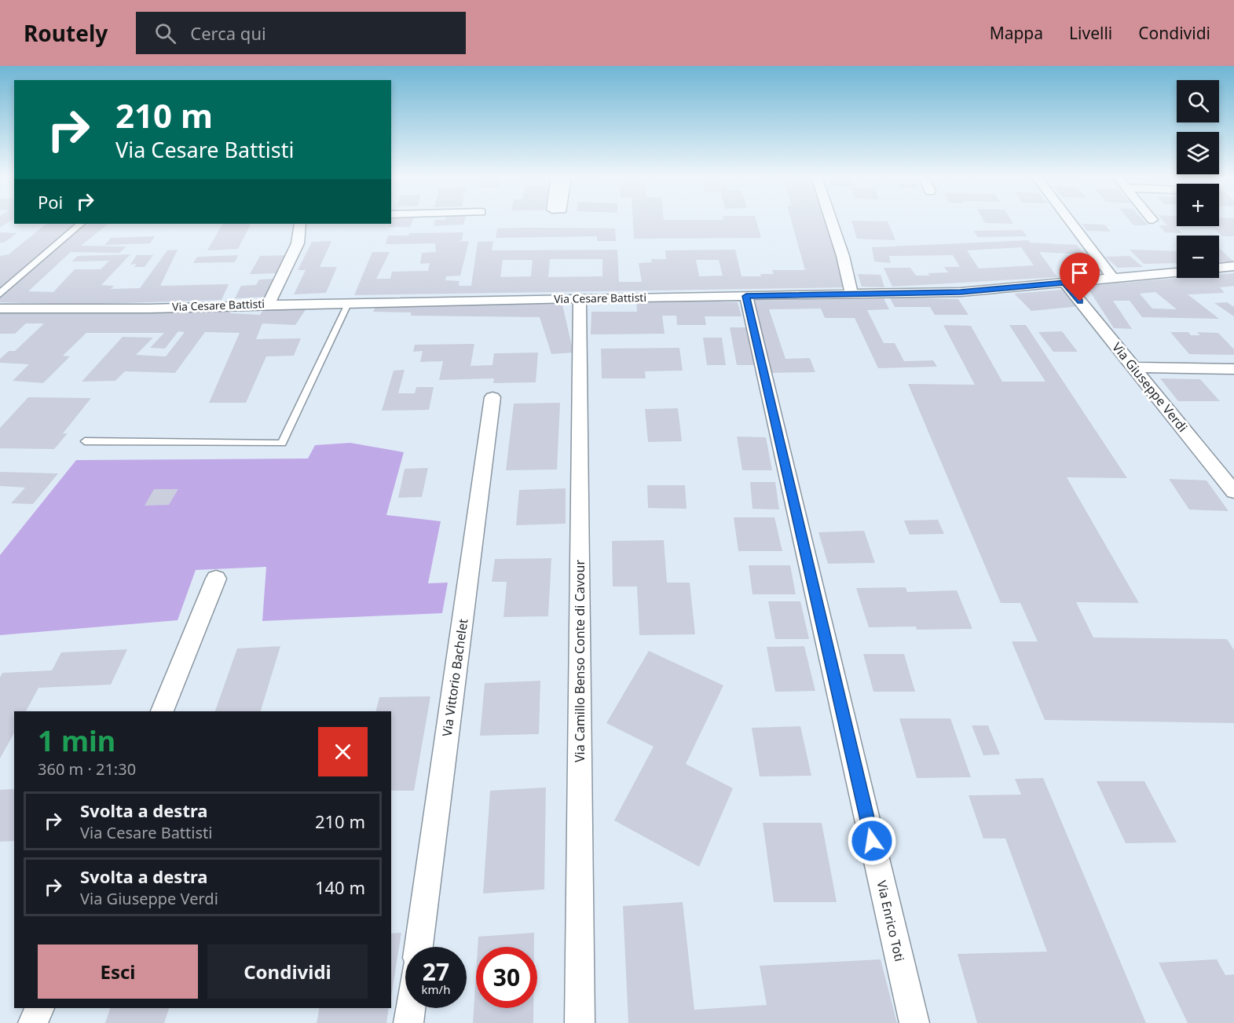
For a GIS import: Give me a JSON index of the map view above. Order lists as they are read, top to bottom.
{
  "streets": {
    "street": [
      "Via Cesare Battisti",
      "Via Giuseppe Verdi",
      "Via Camillo Benso Conte di Cavour",
      "Via Vittorio Bachelet",
      "Via Enrico Toti"
    ]
  },
  "crossings": [
    ["Via Cesare Battisti", "Via Giuseppe Verdi"],
    ["Via Cesare Battisti", "Via Camillo Benso Conte di Cavour"],
    ["Via Cesare Battisti", "Via Enrico Toti"]
  ],
  "page": {
    "header": "Routely",
    "search": "Cerca qui",
    "nav": ["Mappa", "Livelli", "Condividi"],
    "map_buttons": ["+", "−"],
    "turn": ["210 m", "Via Cesare Battisti"],
    "then": "Poi",
    "heading": ["1 min", "360 m · 21:30"],
    "list": [
      {
        "name": "Svolta a destra",
        "note": "Via Cesare Battisti",
        "value": "210 m"
      },
      {
        "name": "Svolta a destra",
        "note": "Via Giuseppe Verdi",
        "value": "140 m"
      }
    ],
    "buttons": ["Esci", "Condividi"],
    "speed": "27 km/h",
    "limit": "30"
  }
}
